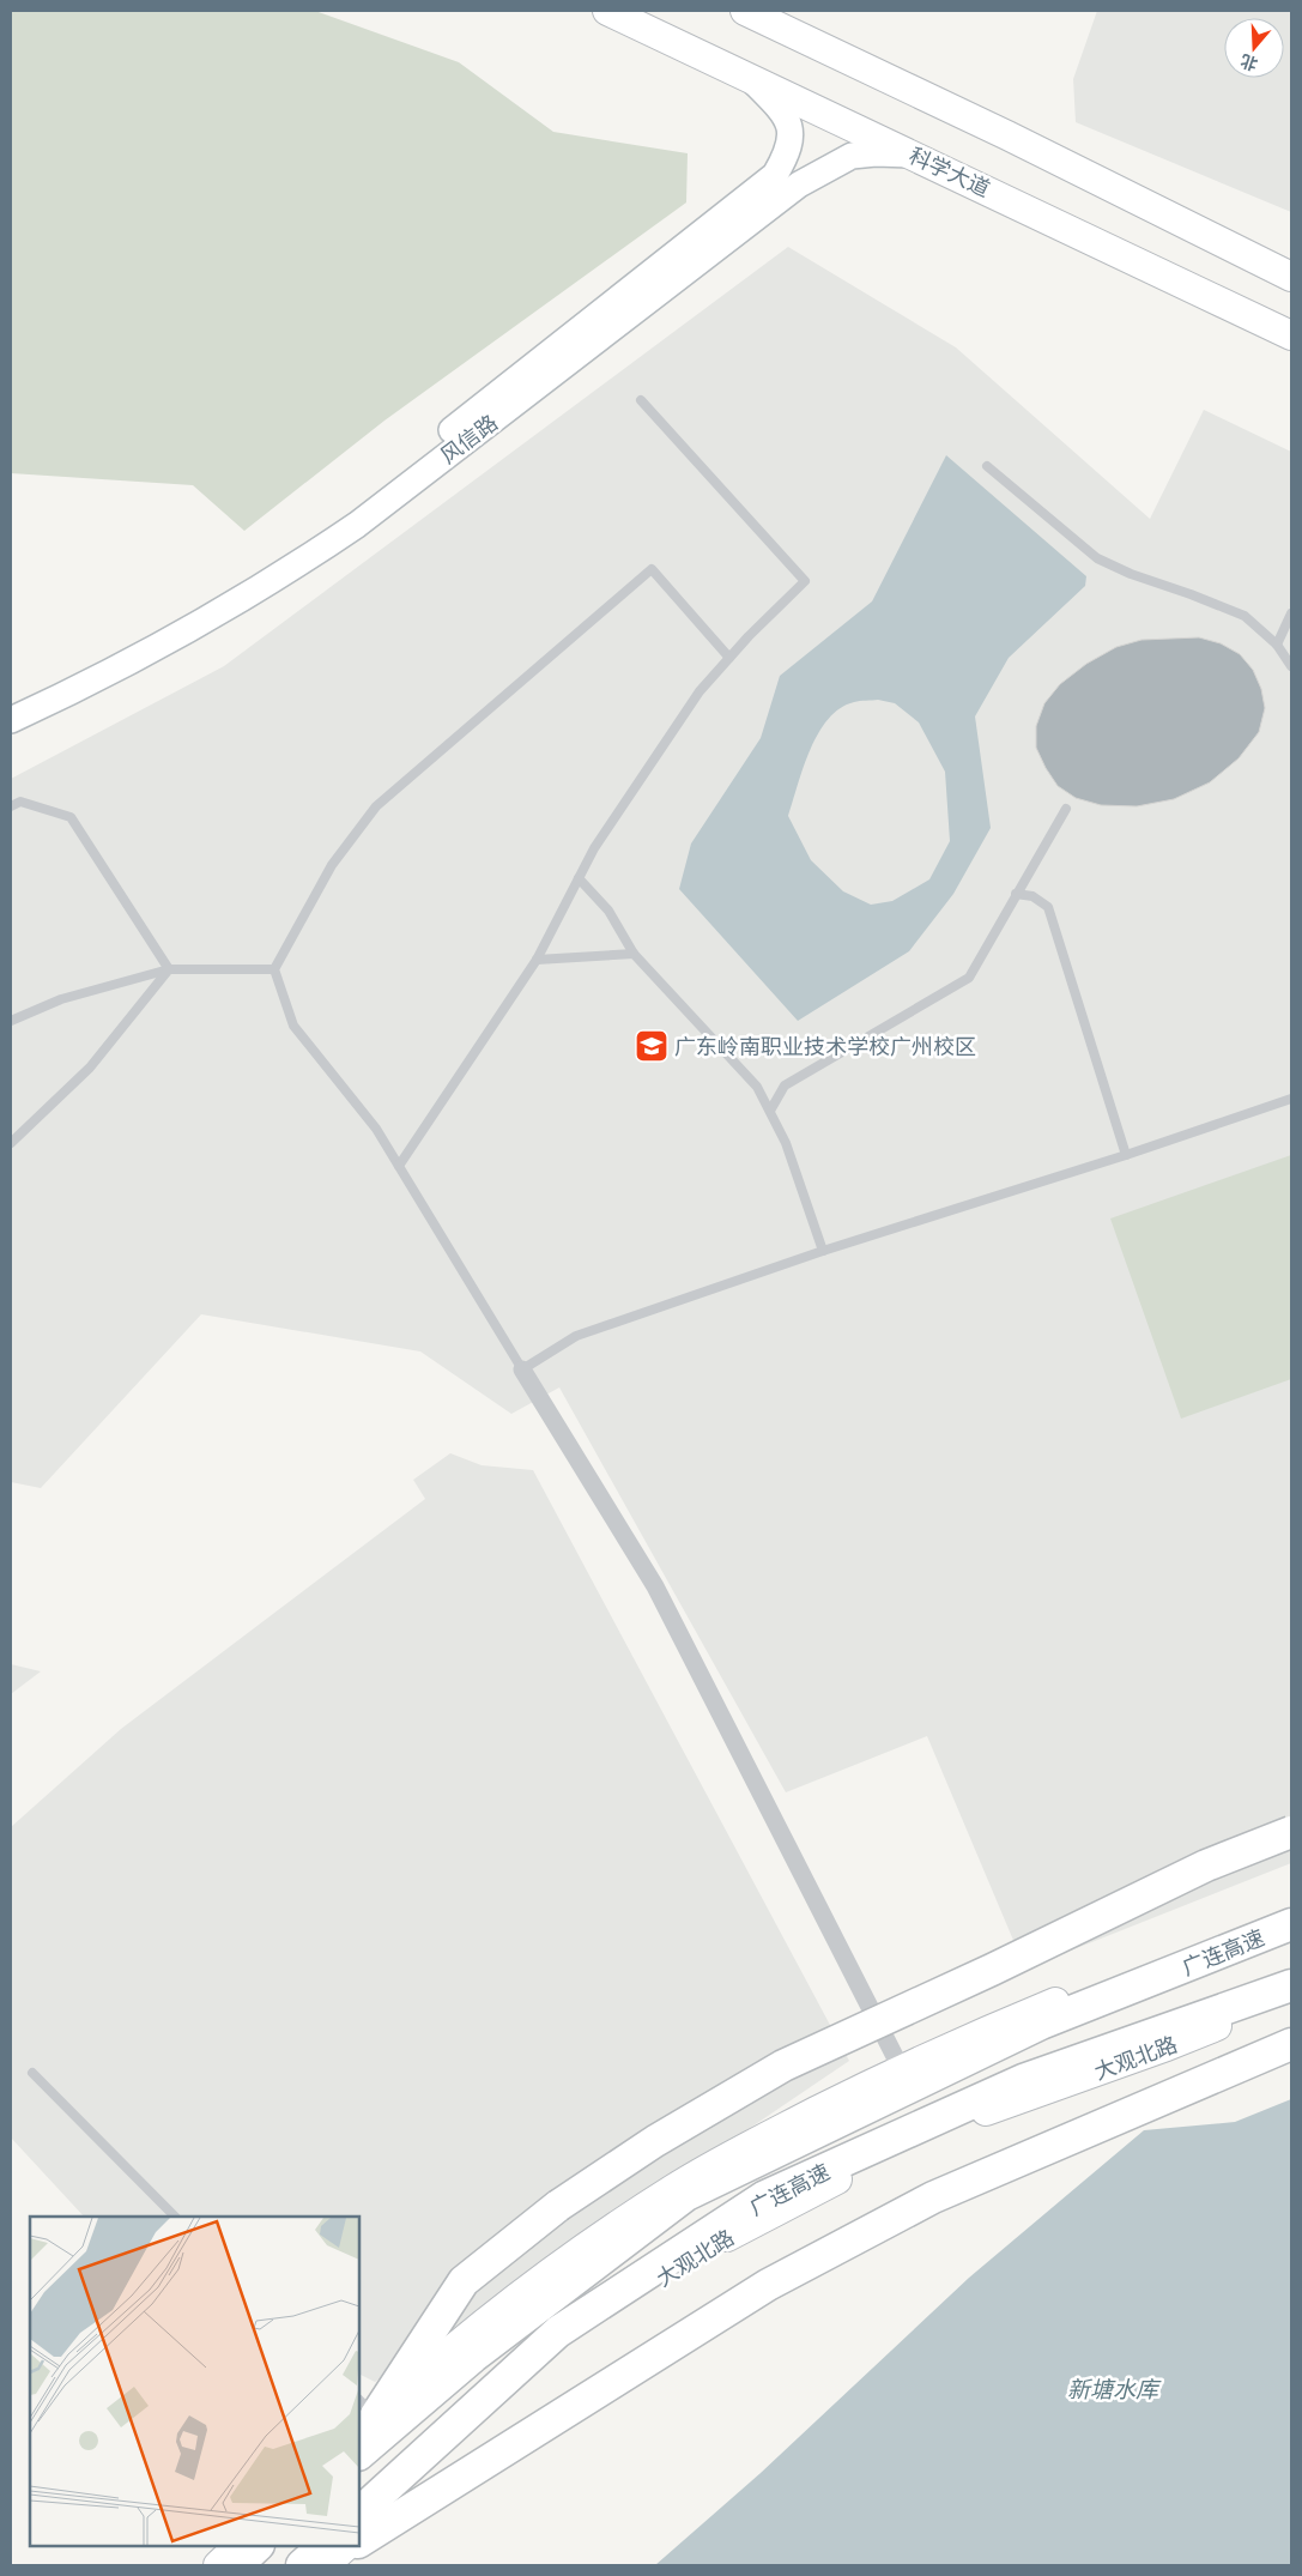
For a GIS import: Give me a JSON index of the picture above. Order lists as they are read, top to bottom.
{
  "streets": {
    "highway": ["广连高速"],
    "main road": ["科学大道", "大观北路"],
    "street": ["风信路"]
  },
  "crossings": [
    ["科学大道", "风信路"]
  ],
  "water": ["新塘水库"],
  "places": {
    "school or university": ["广东岭南职业技术学校广州校区"]
  },
  "north": "bottom"
}
